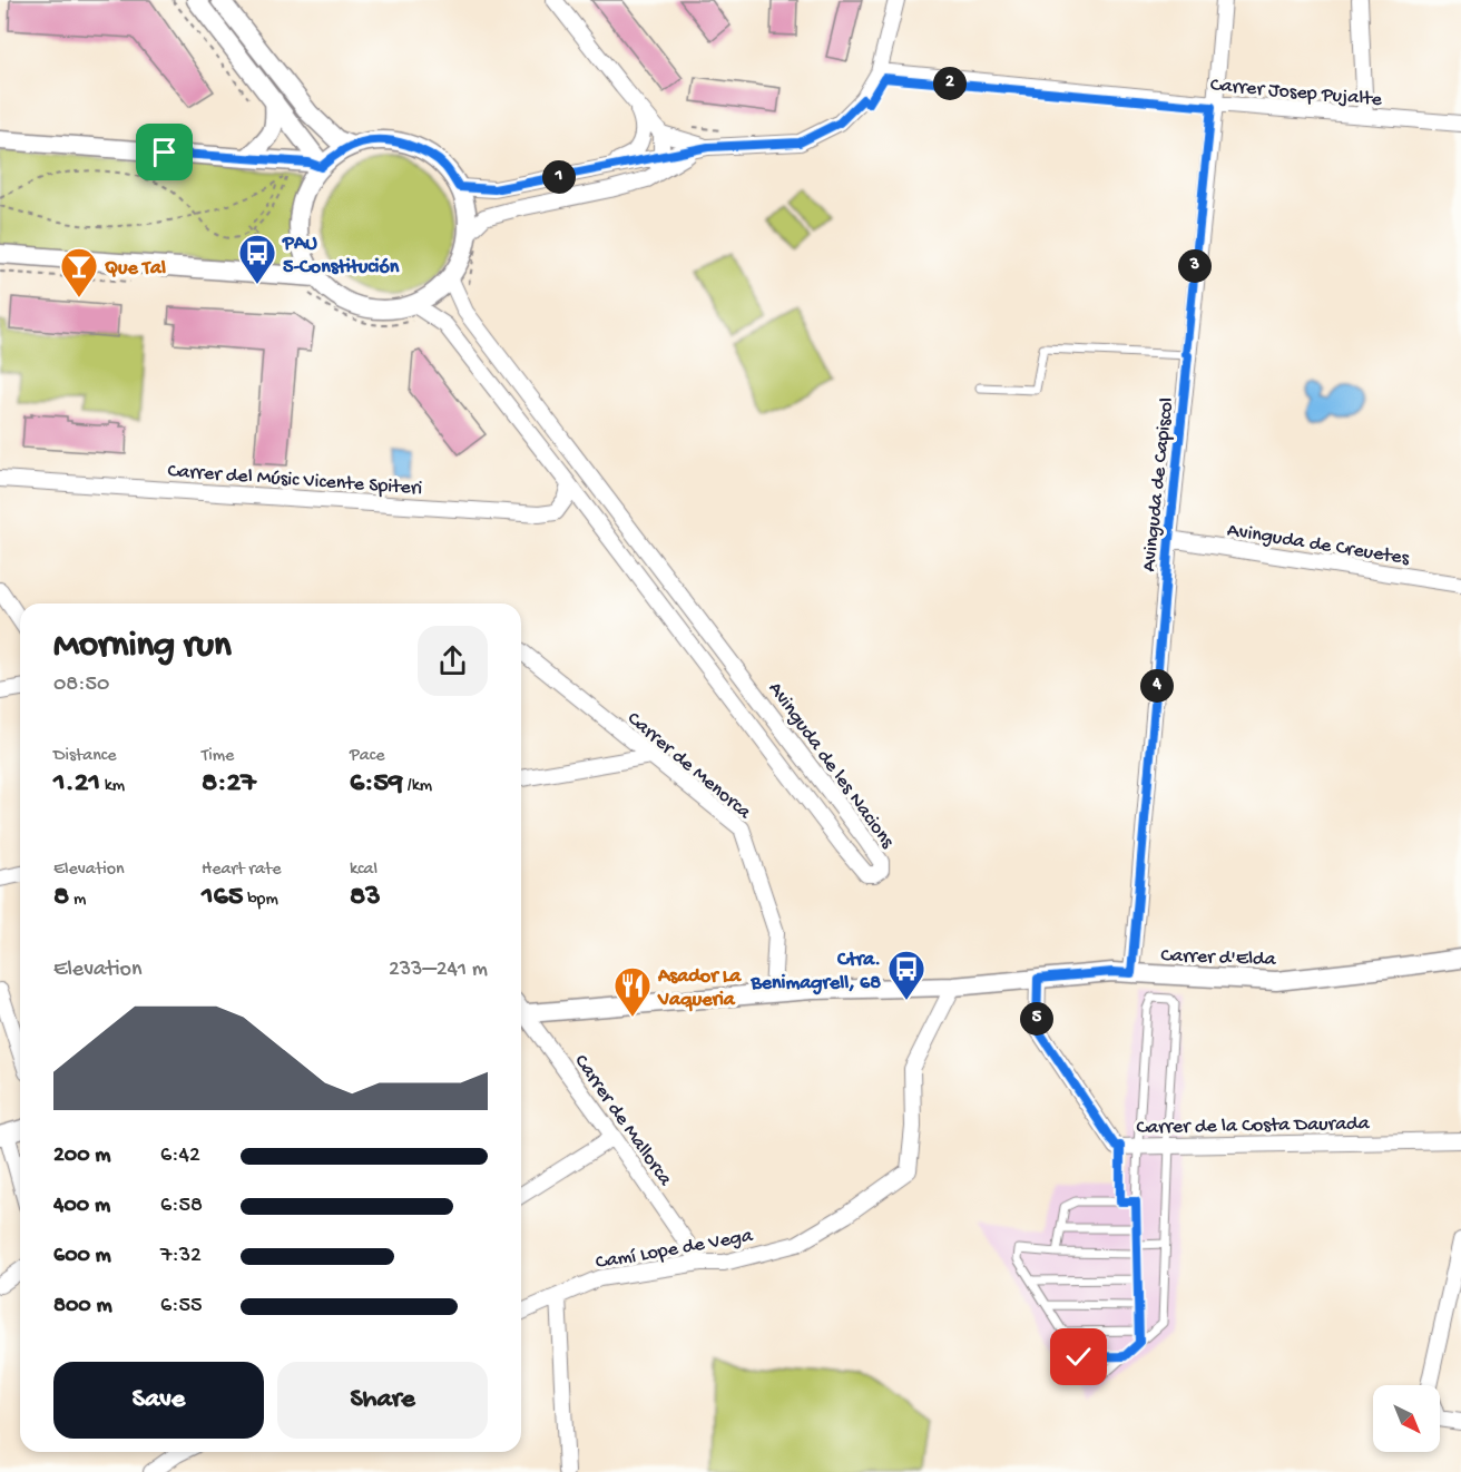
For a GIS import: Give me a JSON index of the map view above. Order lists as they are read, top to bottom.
{
  "streets": {
    "street": [
      "Carrer Josep Pujalte",
      "Carrer del Músic Vicente Spiteri",
      "Avinguda de Capiscol",
      "Avinguda de Creuetes",
      "Carrer de Menorca",
      "Avinguda de les Nacions",
      "Carrer d'Elda",
      "Carrer de Mallorca",
      "Carrer de la Costa Daurada",
      "Camí Lope de Vega"
    ]
  },
  "crossings": [
    ["Carrer Josep Pujalte", "Avinguda de Capiscol"],
    ["Carrer del Músic Vicente Spiteri", "Avinguda de les Nacions"],
    ["Avinguda de Capiscol", "Avinguda de Creuetes"],
    ["Avinguda de Capiscol", "Carrer d'Elda"],
    ["Carrer de Menorca", "Carrer d'Elda"],
    ["Carrer d'Elda", "Carrer de la Costa Daurada"],
    ["Carrer d'Elda", "Camí Lope de Vega"],
    ["Carrer de Mallorca", "Camí Lope de Vega"]
  ],
  "places": {
    "bus stop": ["PAU 5-Constitución", "Ctra. Benimagrell, 68"],
    "bar": ["Que Tal"],
    "restaurant": ["Asador La Vaqueria"]
  },
  "north": "bottom right",
  "page": {
    "pins": [
      "2",
      "1",
      "3",
      "4",
      "5"
    ],
    "heading": ["Morning run", "08:50"],
    "stats": [
      ["Distance", "1.21 km"],
      ["Time", "8:27"],
      ["Pace", "6:59 /km"],
      ["Elevation", "8 m"],
      ["Heart rate", "165 bpm"],
      ["kcal", "83"]
    ],
    "chart": ["Elevation", "233–241 m"],
    "list": [
      {
        "name": "200 m",
        "note": "6:42"
      },
      {
        "name": "400 m",
        "note": "6:58"
      },
      {
        "name": "600 m",
        "note": "7:32"
      },
      {
        "name": "800 m",
        "note": "6:55"
      }
    ],
    "buttons": ["Save", "Share"]
  }
}
